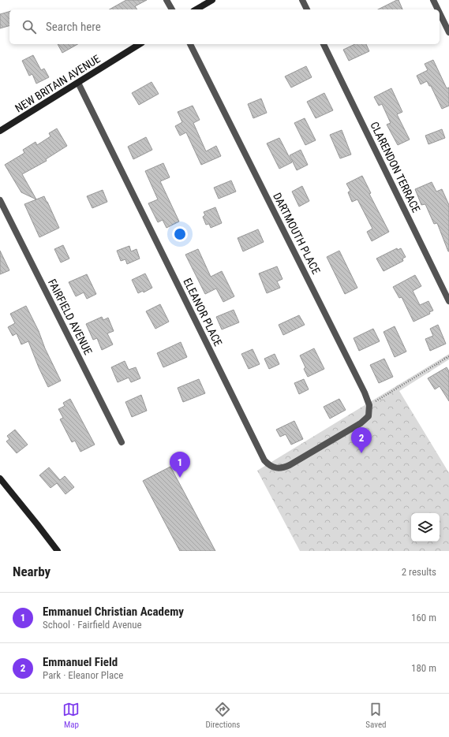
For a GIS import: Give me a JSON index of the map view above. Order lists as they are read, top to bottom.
{
  "streets": {
    "main road": ["NEW BRITAIN AVENUE"],
    "street": [
      "CLARENDON TERRACE",
      "DARTMOUTH PLACE",
      "ELEANOR PLACE",
      "FAIRFIELD AVENUE"
    ]
  },
  "crossings": [
    ["NEW BRITAIN AVENUE", "ELEANOR PLACE"],
    ["DARTMOUTH PLACE", "ELEANOR PLACE"]
  ],
  "page": {
    "search": "Search here",
    "pins": ["2", "1"],
    "heading": ["Nearby", "2 results"],
    "list": [
      {
        "mark": "1",
        "name": "Emmanuel Christian Academy",
        "note": "School · Fairfield Avenue",
        "value": "160 m"
      },
      {
        "mark": "2",
        "name": "Emmanuel Field",
        "note": "Park · Eleanor Place",
        "value": "180 m"
      }
    ],
    "nav": ["Map", "Directions", "Saved"]
  }
}
